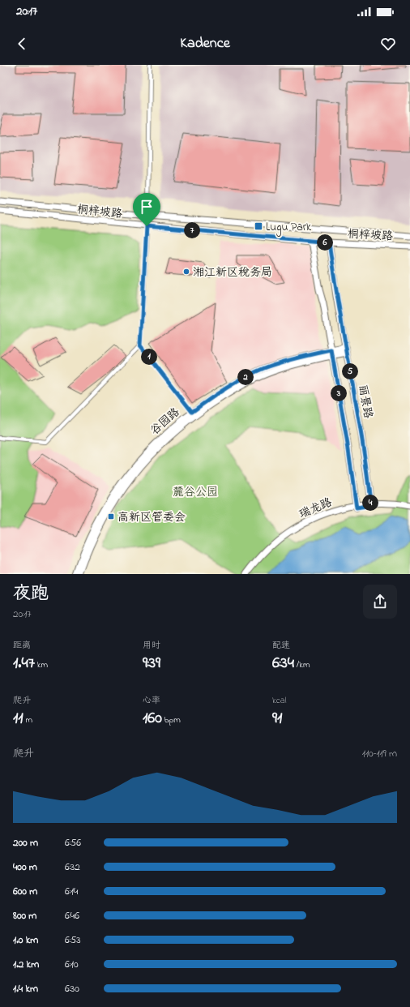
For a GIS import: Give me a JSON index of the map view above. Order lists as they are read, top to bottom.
{
  "streets": {
    "main road": [
      "桐梓坡路",
      "丽景路",
      "谷园路",
      "瑞龙路"
    ]
  },
  "crossings": [
    ["桐梓坡路", "丽景路"],
    ["丽景路", "谷园路"],
    ["丽景路", "瑞龙路"]
  ],
  "parks": ["麓谷公园"],
  "places": {
    "transit": ["Lugu Park", "高新区管委会"],
    "other": ["湘江新区税务局"]
  },
  "page": {
    "status": "20:17",
    "header": "Kadence",
    "pins": [
      "7",
      "6",
      "1",
      "5",
      "2",
      "3",
      "4"
    ],
    "heading": ["夜跑", "20:17"],
    "stats": [
      ["距离", "1.47 km"],
      ["用时", "9:39"],
      ["配速", "6:34 /km"],
      ["爬升", "11 m"],
      ["心率", "160 bpm"],
      ["kcal", "91"]
    ],
    "chart": ["爬升", "110–119 m"],
    "list": [
      {
        "name": "200 m",
        "note": "6:56"
      },
      {
        "name": "400 m",
        "note": "6:32"
      },
      {
        "name": "600 m",
        "note": "6:14"
      },
      {
        "name": "800 m",
        "note": "6:46"
      },
      {
        "name": "1.0 km",
        "note": "6:53"
      },
      {
        "name": "1.2 km",
        "note": "6:10"
      },
      {
        "name": "1.4 km",
        "note": "6:30"
      }
    ]
  }
}
